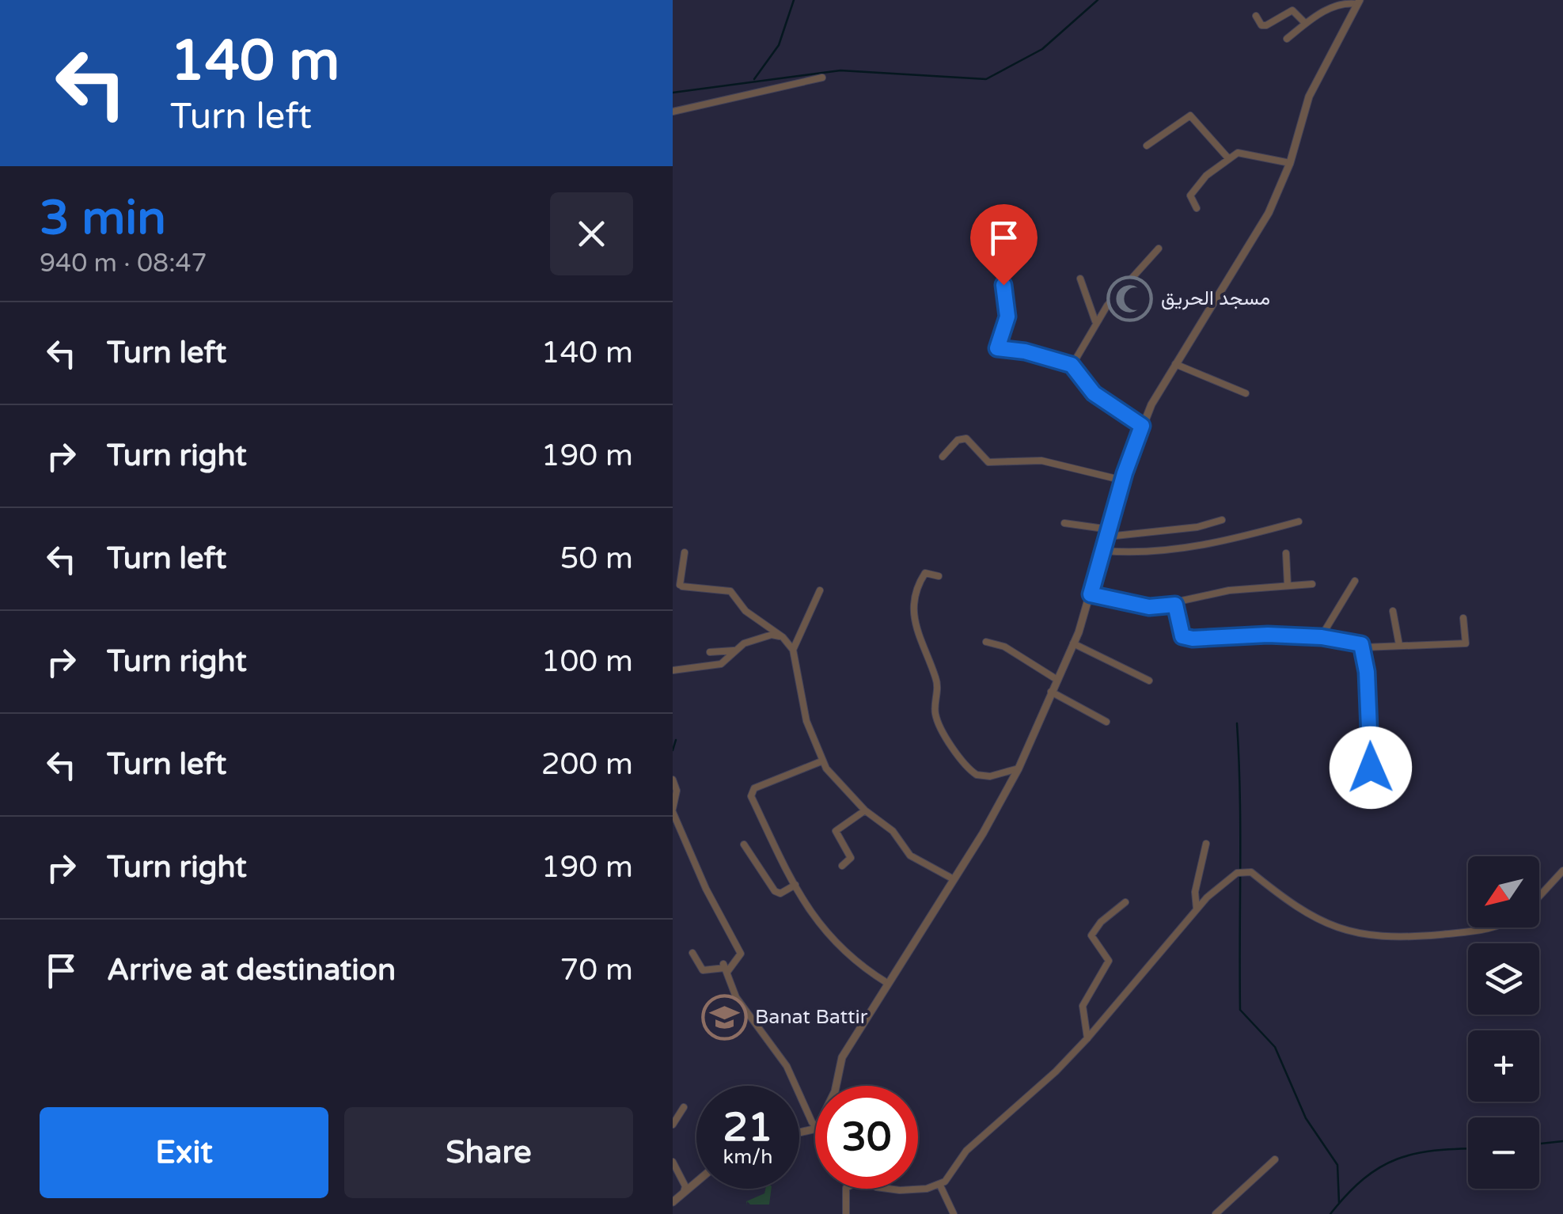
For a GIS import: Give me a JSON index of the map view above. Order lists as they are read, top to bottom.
{
  "places": {
    "mosque": ["مسجد الحريق"],
    "school or university": ["Banat Battir"]
  },
  "north": "bottom left",
  "page": {
    "turn": ["140 m", "Turn left"],
    "heading": ["3 min", "940 m · 08:47"],
    "list": [
      {
        "name": "Turn left",
        "value": "140 m"
      },
      {
        "name": "Turn right",
        "value": "190 m"
      },
      {
        "name": "Turn left",
        "value": "50 m"
      },
      {
        "name": "Turn right",
        "value": "100 m"
      },
      {
        "name": "Turn left",
        "value": "200 m"
      },
      {
        "name": "Turn right",
        "value": "190 m"
      },
      {
        "name": "Arrive at destination",
        "value": "70 m"
      }
    ],
    "map_buttons": ["+", "−"],
    "speed": "21 km/h",
    "limit": "30",
    "buttons": ["Exit", "Share"]
  }
}
